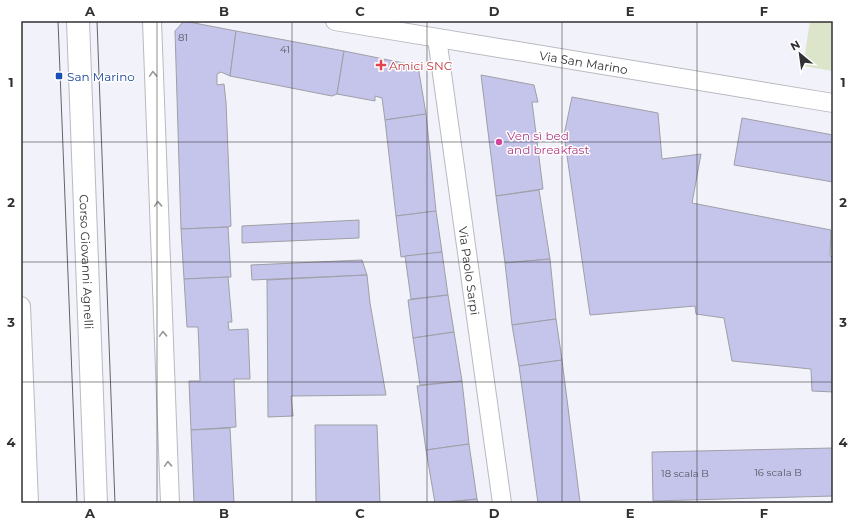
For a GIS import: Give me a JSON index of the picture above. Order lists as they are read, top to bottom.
{
  "streets": {
    "main road": ["Corso Giovanni Agnelli"],
    "street": ["Via San Marino", "Via Paolo Sarpi"]
  },
  "crossings": [
    ["Via San Marino", "Via Paolo Sarpi"]
  ],
  "places": {
    "health": ["Amici SNC"],
    "transit": ["San Marino"],
    "other": ["Ven sì bed and breakfast"]
  },
  "house_numbers": [
    "81",
    "41",
    "16 scala B",
    "18 scala B"
  ],
  "north": "top left",
  "grid": {
    "columns": [
      "A",
      "B",
      "C",
      "D",
      "E",
      "F"
    ],
    "rows": [
      "1",
      "2",
      "3",
      "4"
    ]
  }
}
